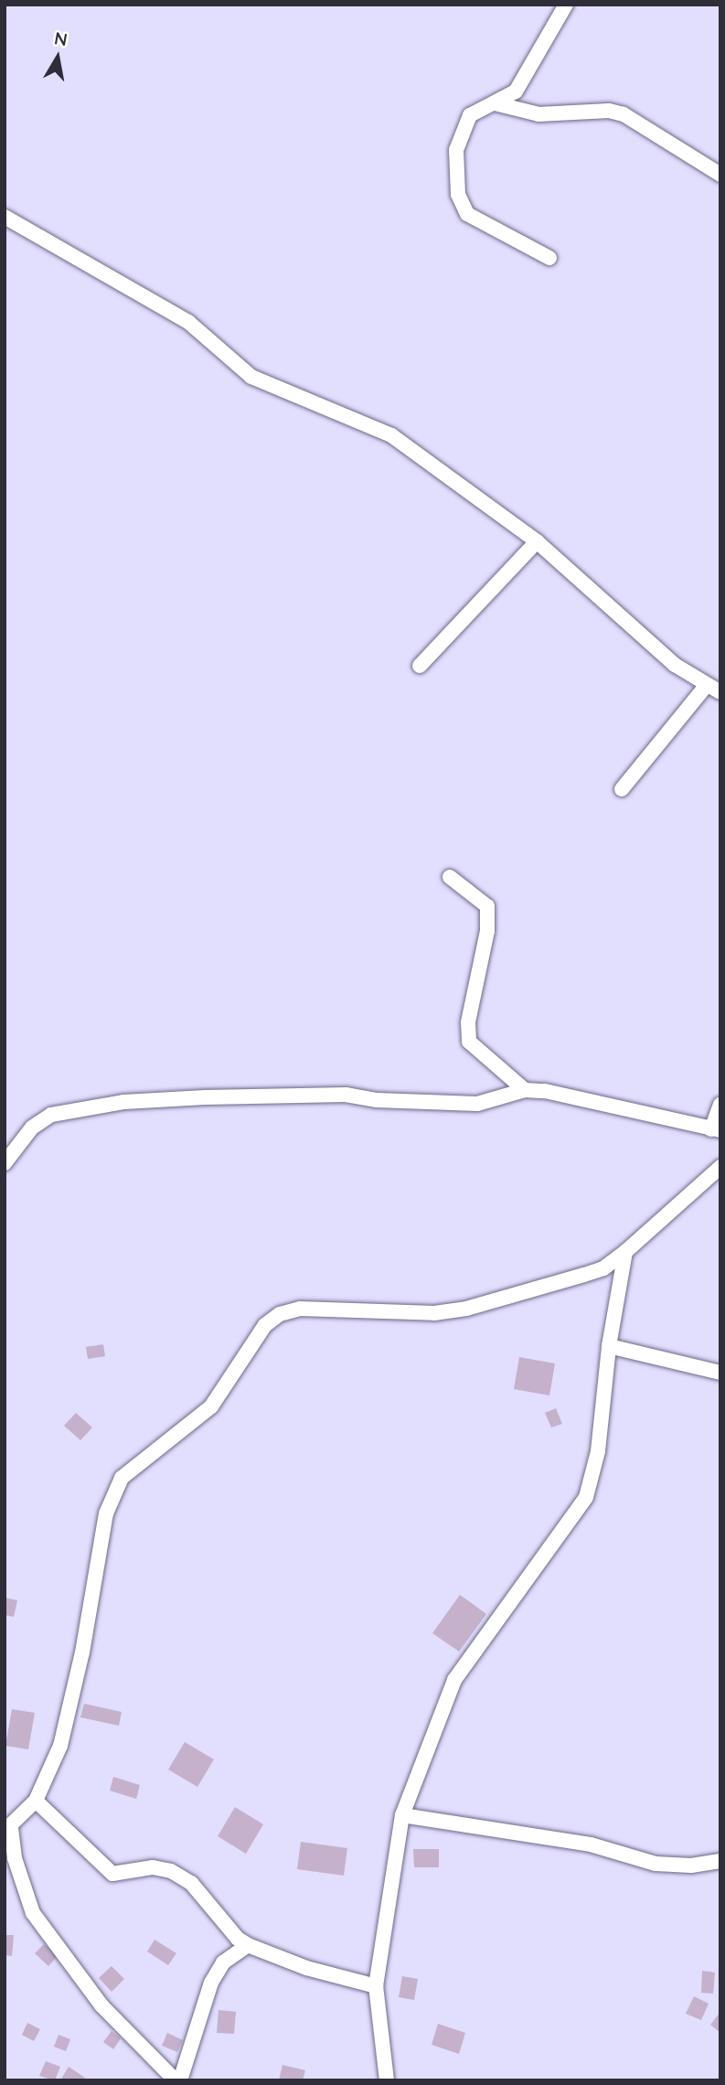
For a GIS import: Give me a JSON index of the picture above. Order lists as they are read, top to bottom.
{
  "north": "top"
}
